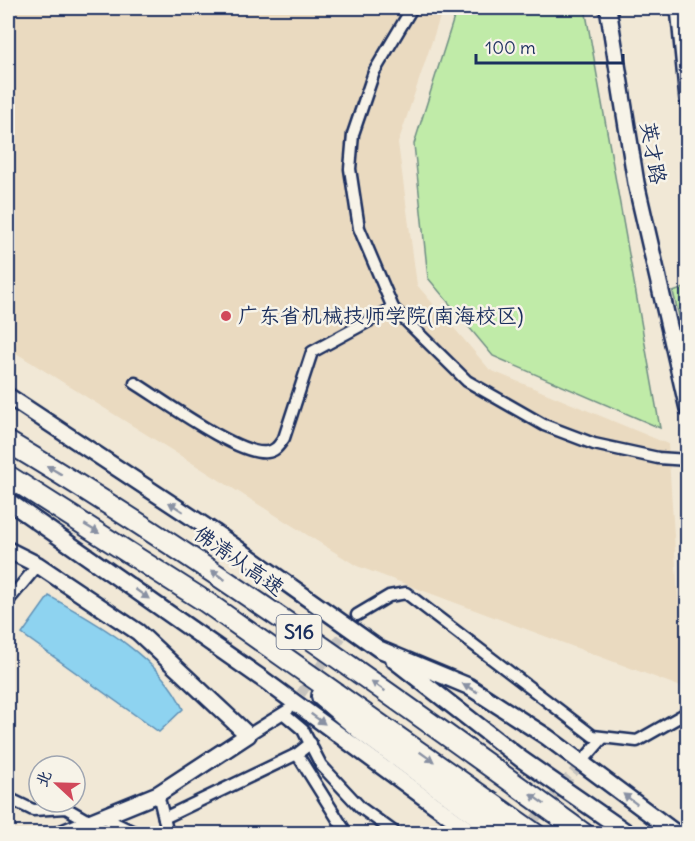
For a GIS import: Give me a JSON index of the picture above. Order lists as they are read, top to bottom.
{
  "streets": {
    "highway": ["佛清从高速", "S16"],
    "main road": ["英才路"]
  },
  "places": ["广东省机械技师学院(南海校区)"],
  "scale_bar": "100 m",
  "north": "left"
}
